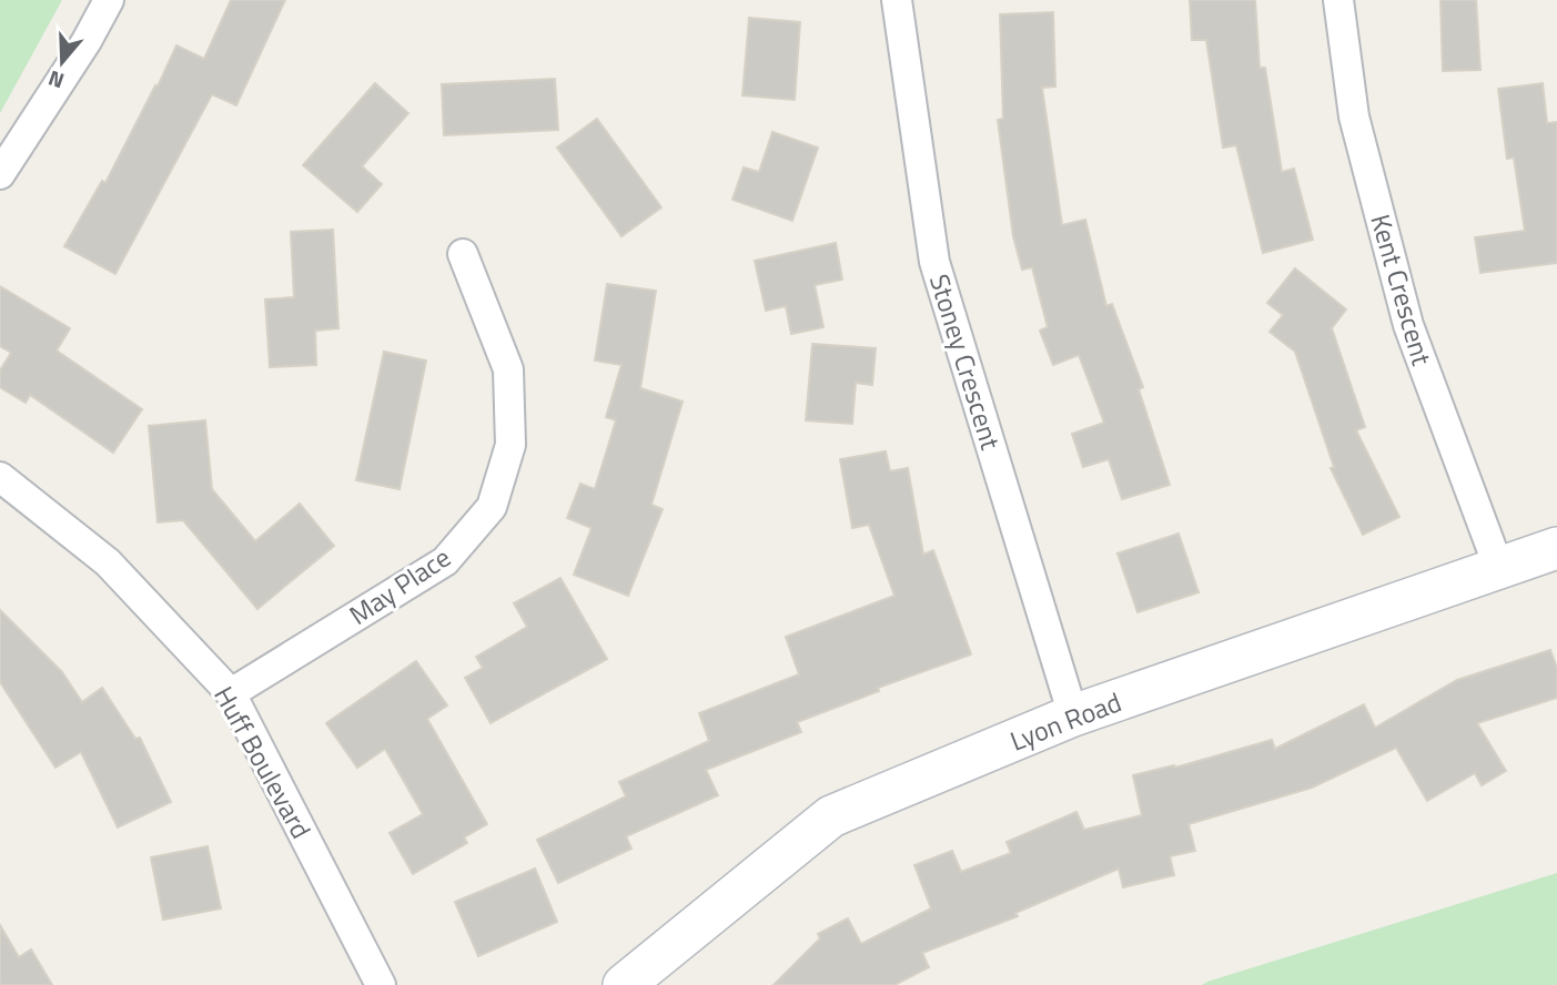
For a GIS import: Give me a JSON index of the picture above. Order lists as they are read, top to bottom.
{
  "streets": {
    "street": [
      "Kent Crescent",
      "Stoney Crescent",
      "May Place",
      "Lyon Road",
      "Huff Boulevard"
    ]
  },
  "crossings": [
    ["Kent Crescent", "Lyon Road"],
    ["Stoney Crescent", "Lyon Road"],
    ["May Place", "Huff Boulevard"]
  ],
  "north": "bottom"
}
